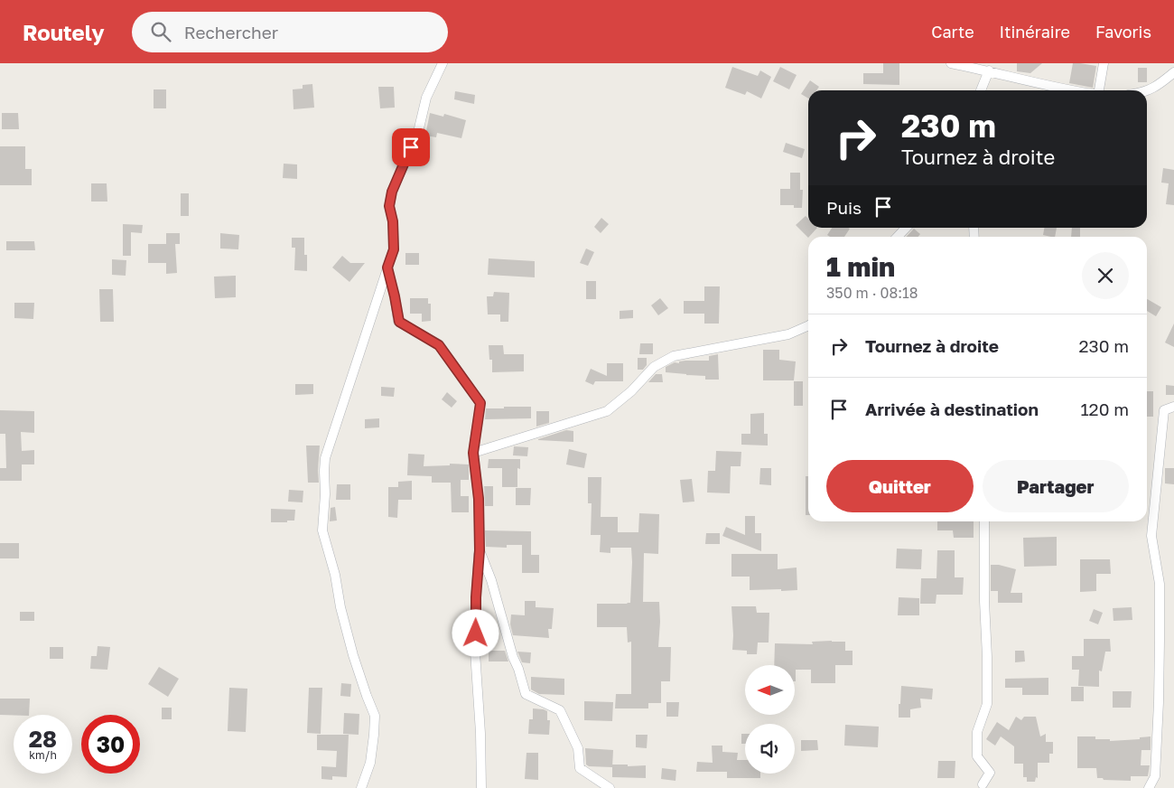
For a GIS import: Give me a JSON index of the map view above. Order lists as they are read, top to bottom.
{
  "north": "left",
  "page": {
    "header": "Routely",
    "search": "Rechercher",
    "nav": ["Carte", "Itinéraire", "Favoris"],
    "turn": ["230 m", "Tournez à droite"],
    "then": "Puis",
    "heading": ["1 min", "350 m · 08:18"],
    "list": [
      {
        "name": "Tournez à droite",
        "value": "230 m"
      },
      {
        "name": "Arrivée à destination",
        "value": "120 m"
      }
    ],
    "buttons": ["Quitter", "Partager"],
    "speed": "28 km/h",
    "limit": "30"
  }
}
